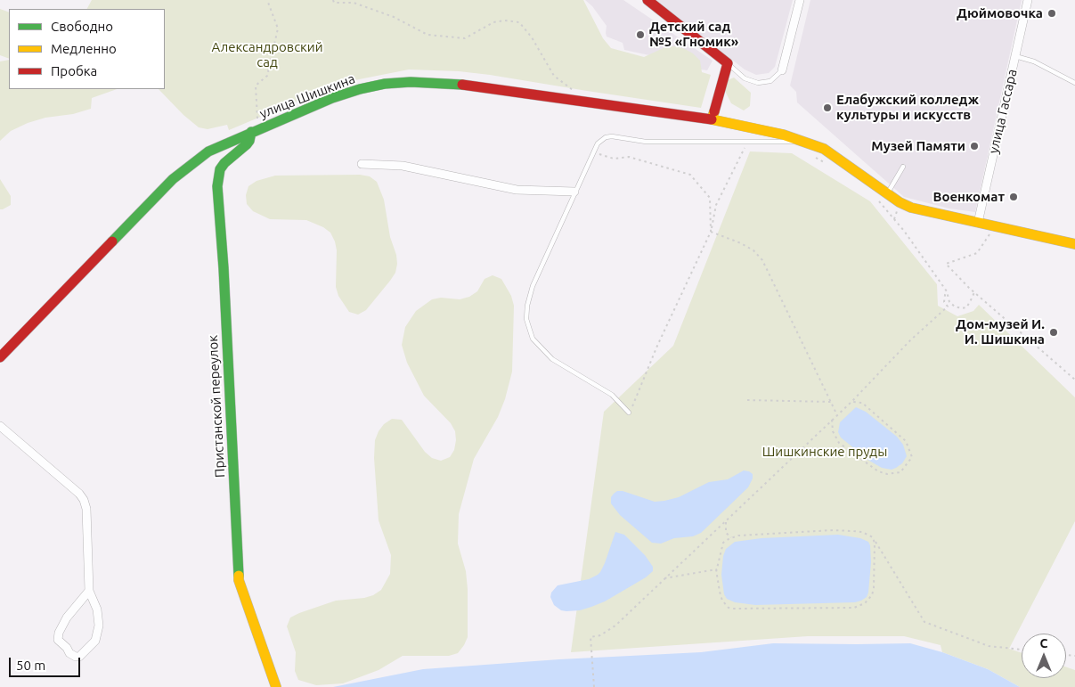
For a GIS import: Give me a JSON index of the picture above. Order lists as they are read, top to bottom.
{
  "streets": {
    "street": ["улица Шишкина", "улица Гассара", "Пристанской переулок"]
  },
  "crossings": [
    ["улица Шишкина", "улица Гассара"],
    ["улица Шишкина", "Пристанской переулок"]
  ],
  "parks": ["Александровский сад", "Шишкинские пруды"],
  "places": [
    "Дюймовочка",
    "Детский сад №5 «Гномик»",
    "Елабужский колледж культуры и искусств",
    "Музей Памяти",
    "Военкомат",
    "Дом-музей И. И. Шишкина"
  ],
  "legend": ["Свободно", "Медленно", "Пробка"],
  "scale_bar": "50 m",
  "north": "top"
}
